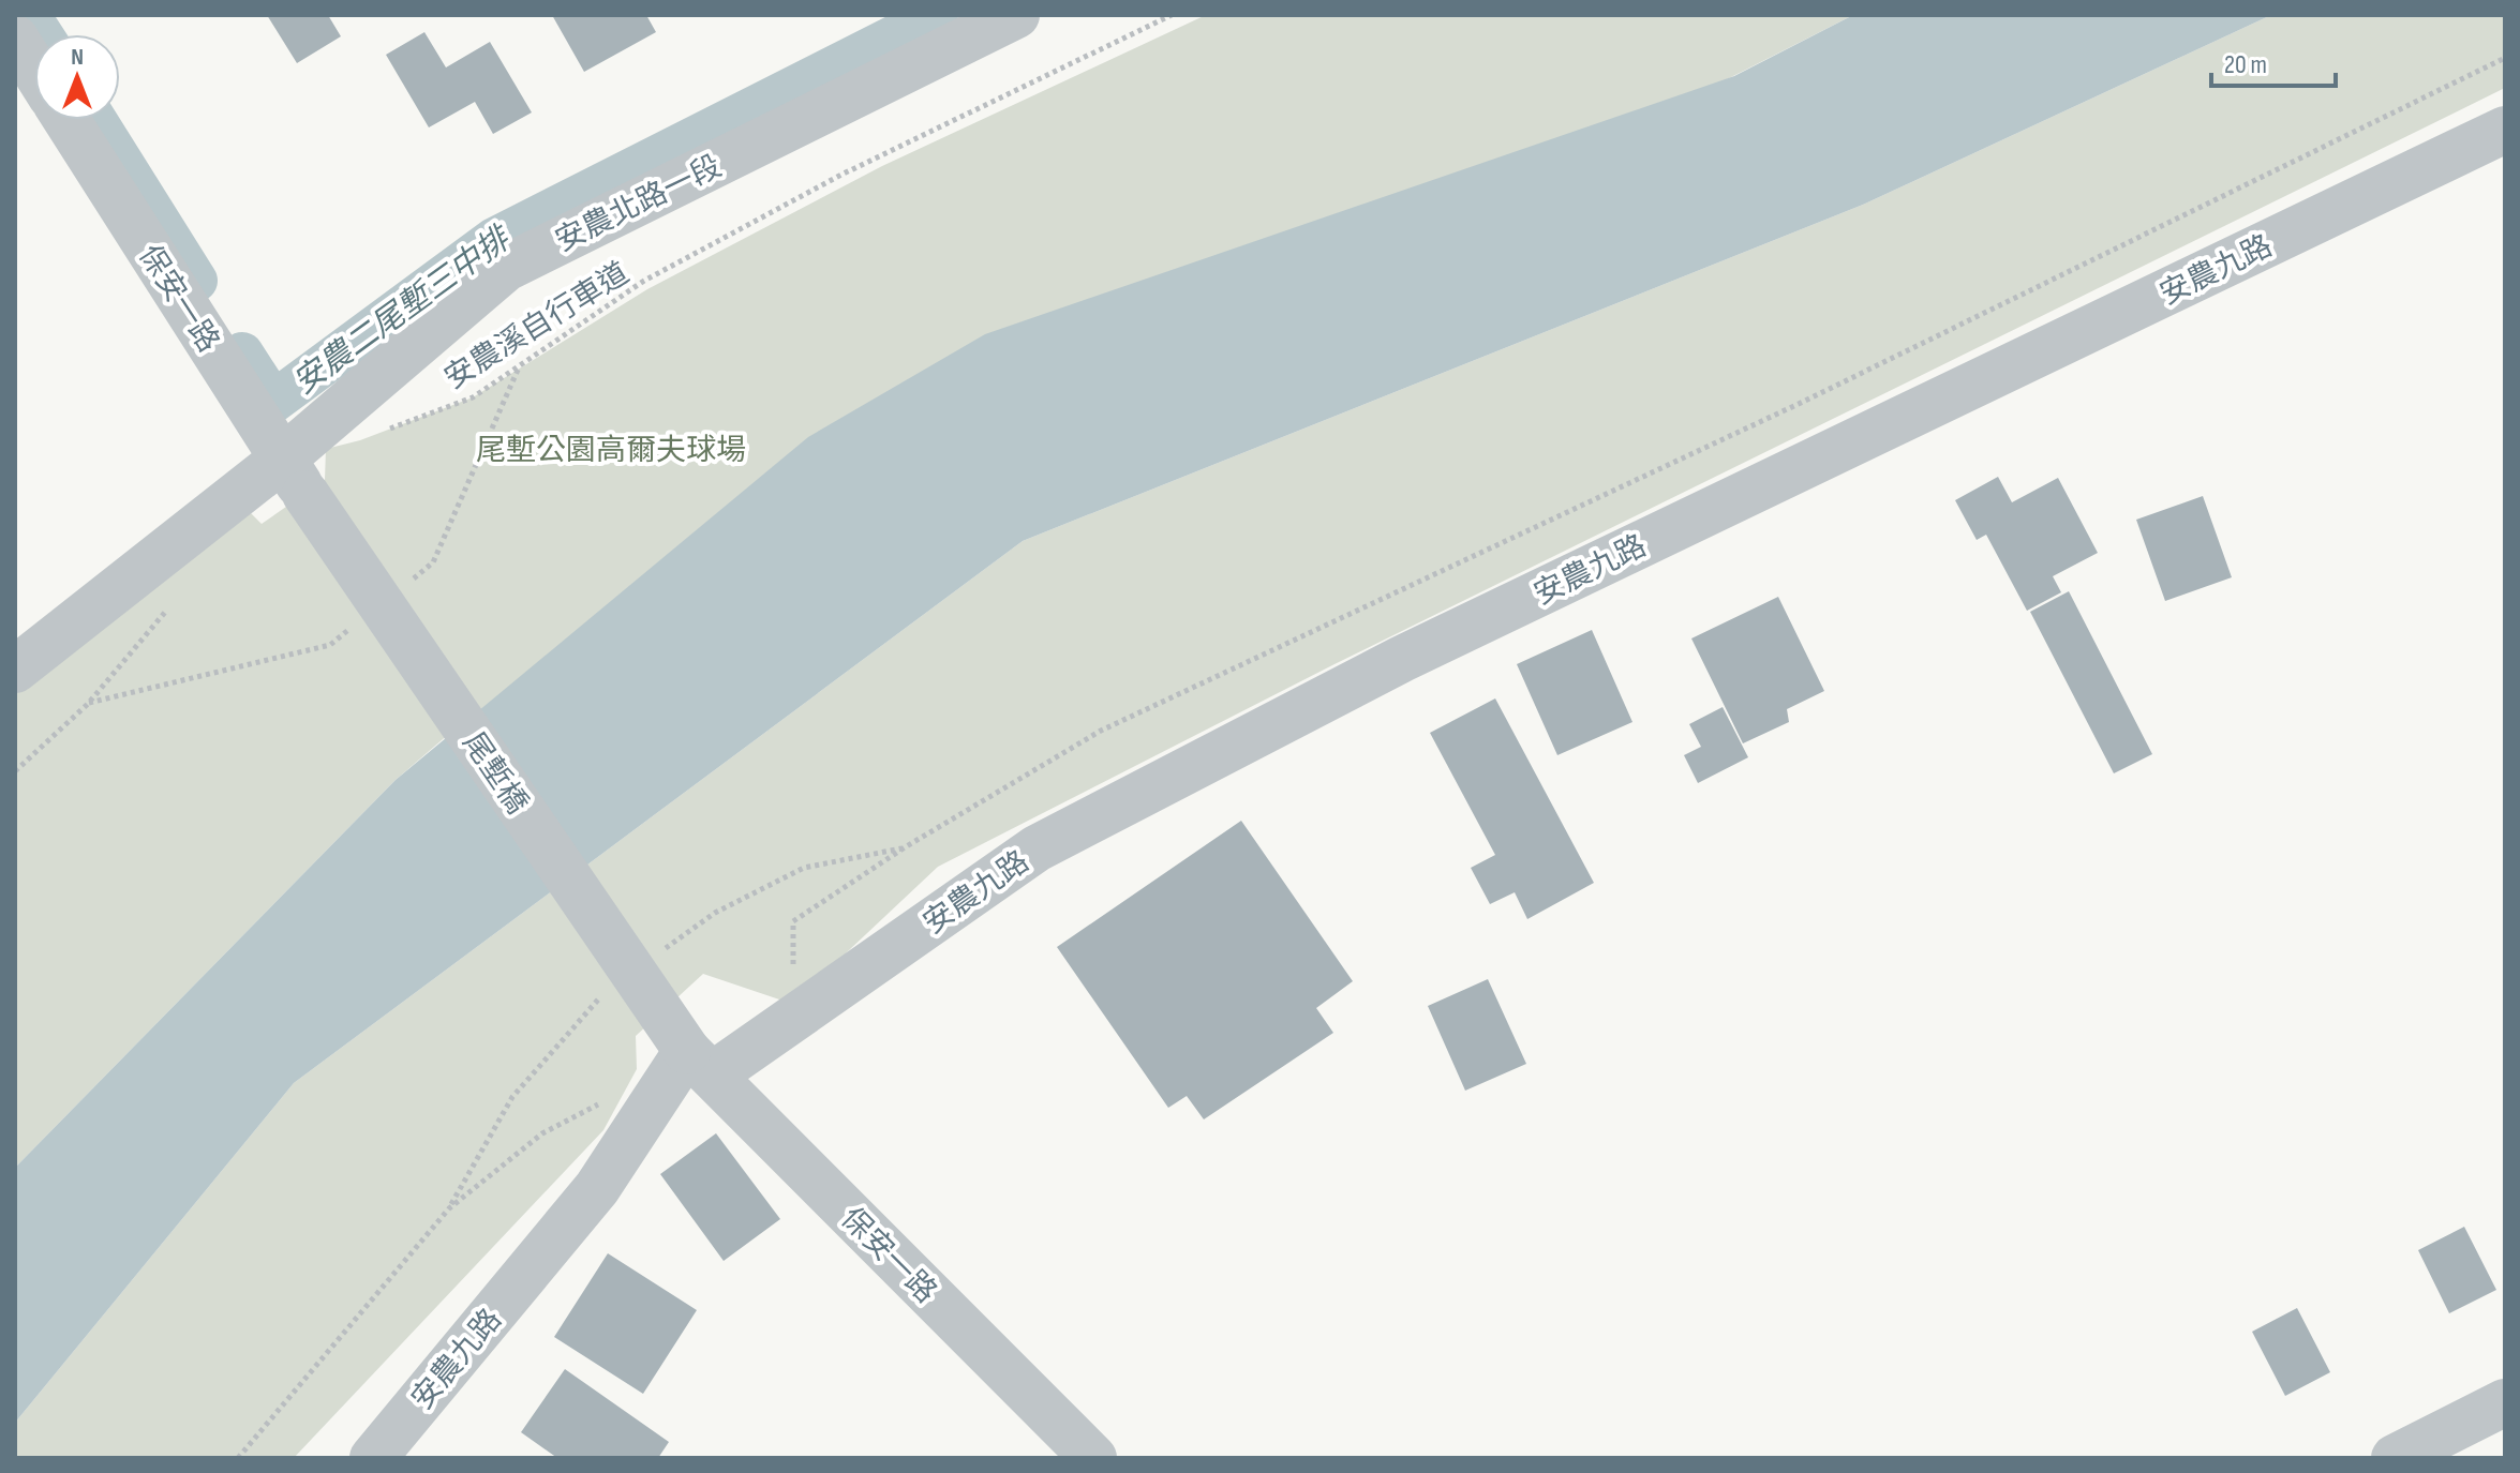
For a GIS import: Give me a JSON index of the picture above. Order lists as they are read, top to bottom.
{
  "streets": {
    "street": [
      "安農北路一段",
      "安農九路",
      "保安一路",
      "尾塹橋"
    ],
    "path": ["安農溪自行車道"]
  },
  "crossings": [
    ["安農北路一段", "保安一路"],
    ["安農北路一段", "尾塹橋"],
    ["安農九路", "保安一路"],
    ["安農九路", "尾塹橋"],
    ["保安一路", "尾塹橋"]
  ],
  "water": ["安農二尾塹三中排"],
  "parks": ["尾塹公園高爾夫球場"],
  "scale_bar": "20 m",
  "north": "top"
}
